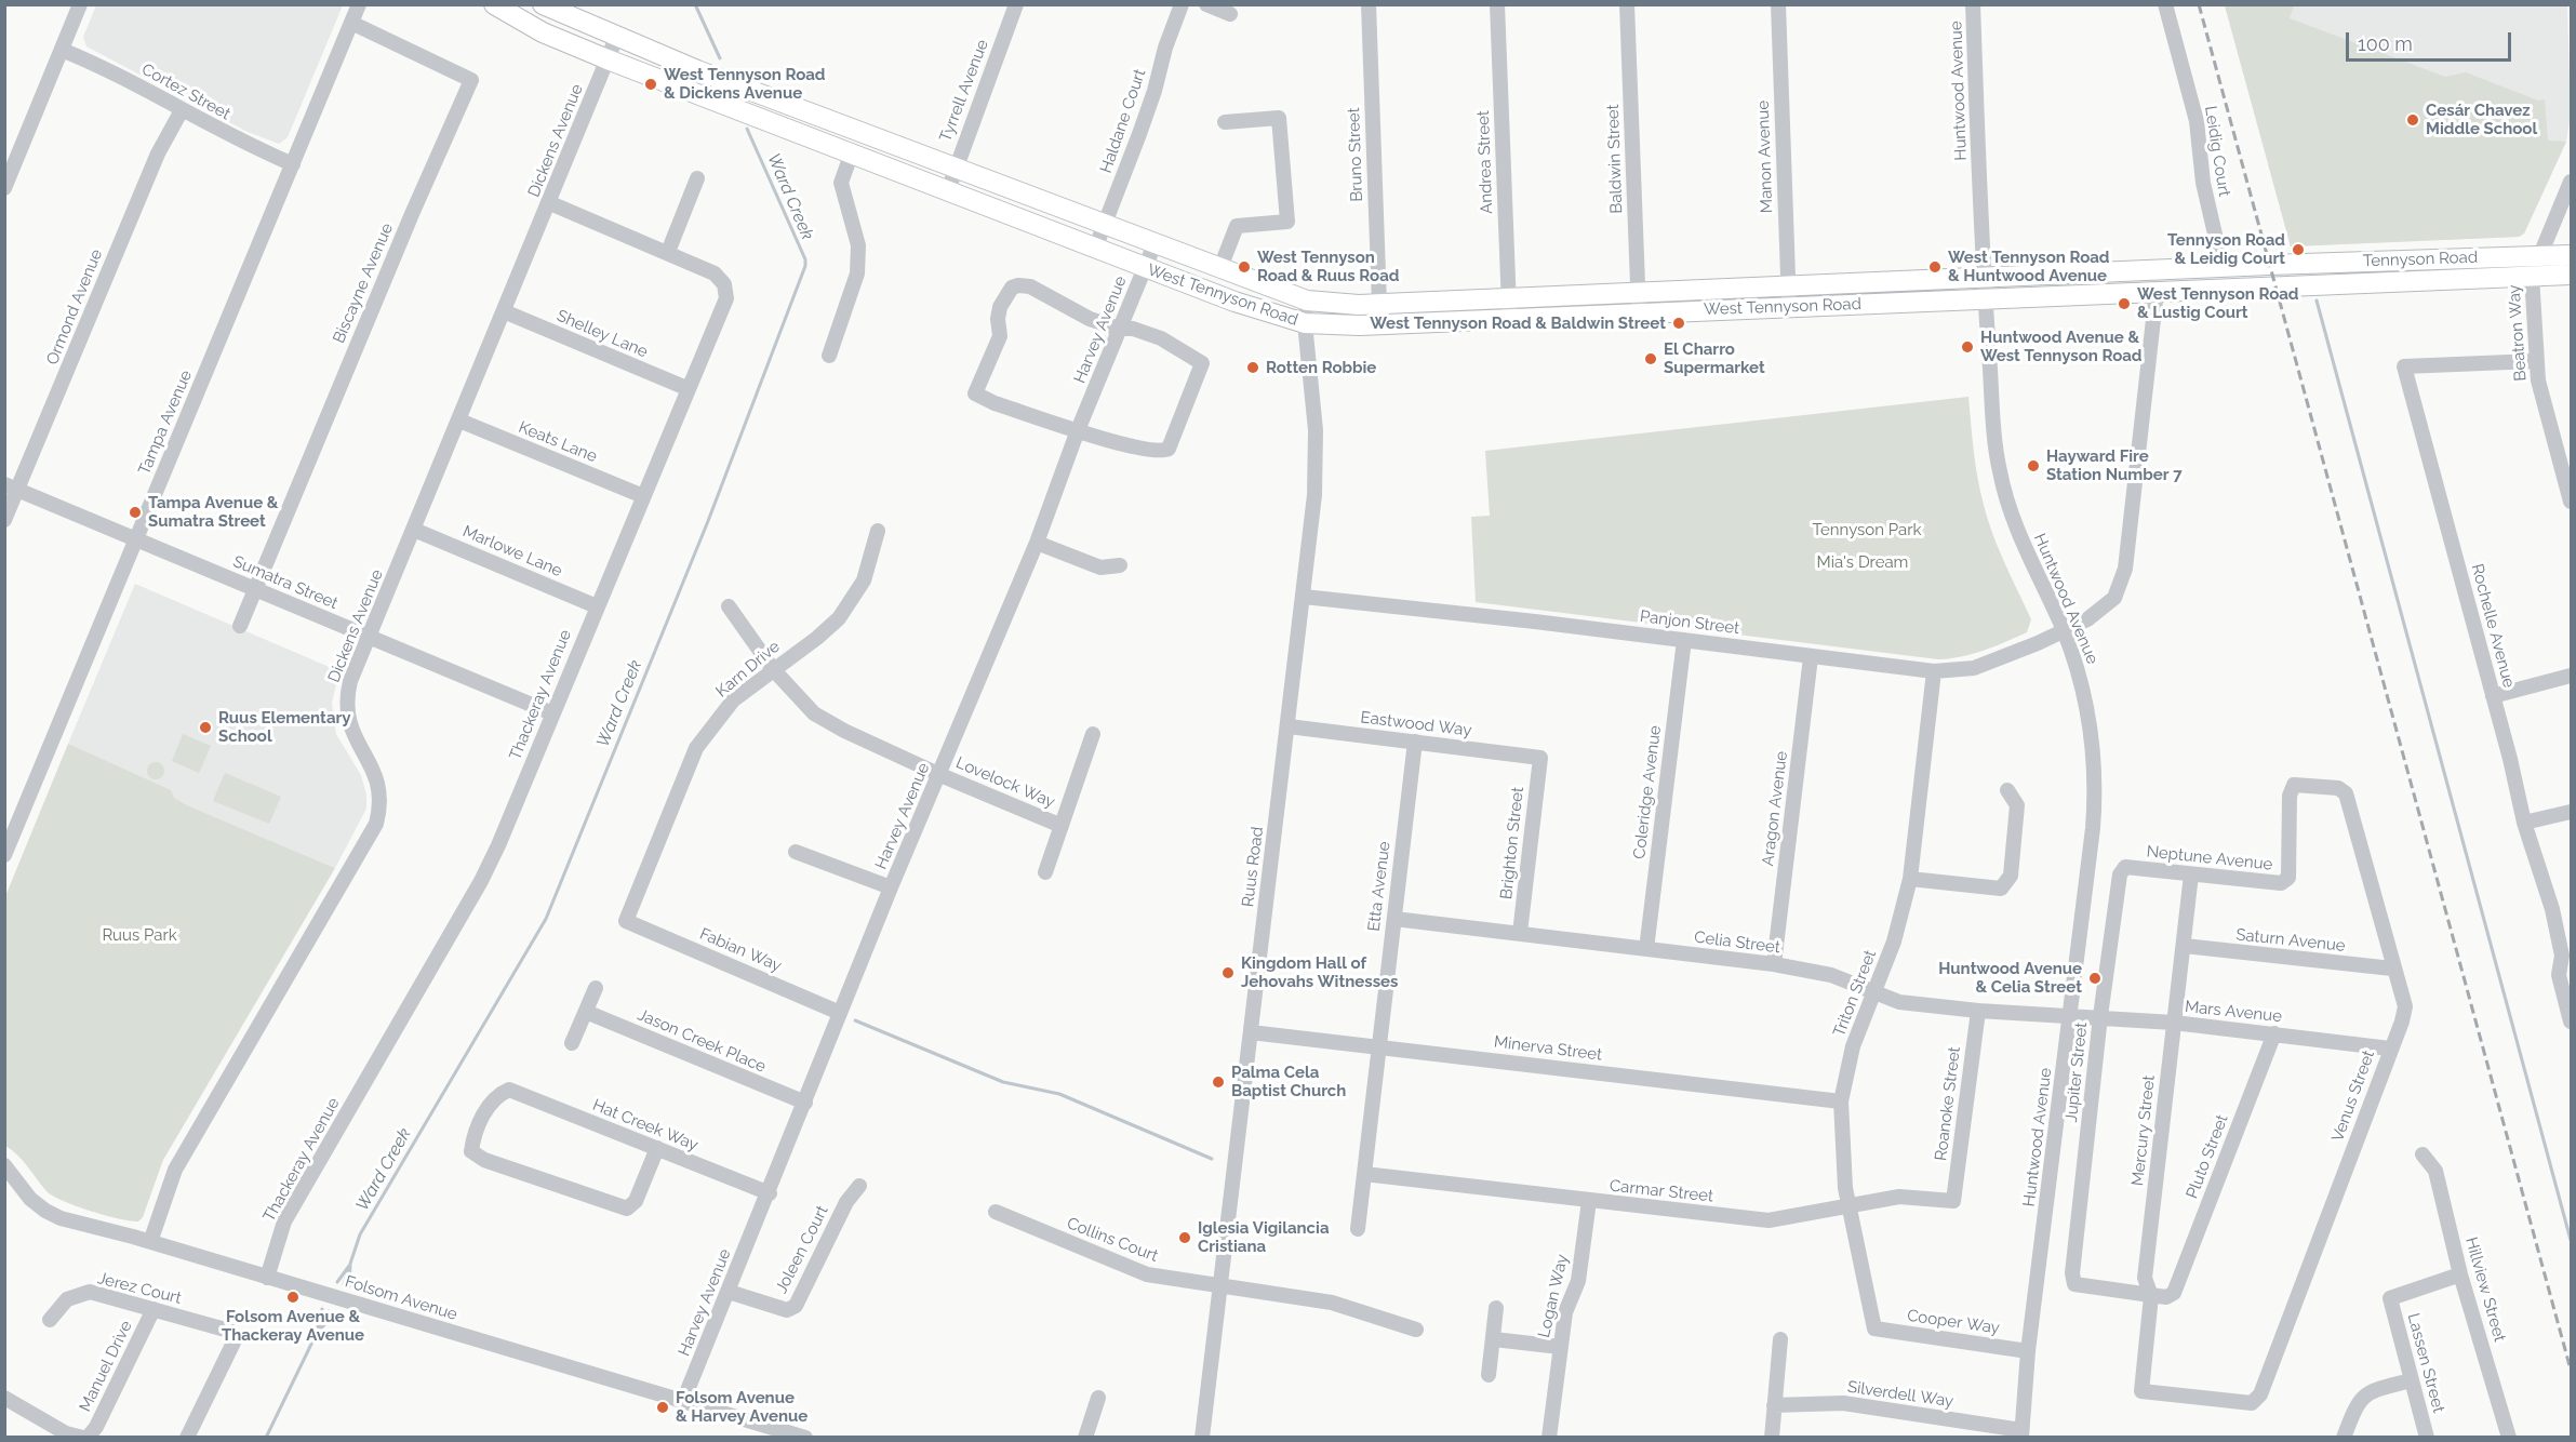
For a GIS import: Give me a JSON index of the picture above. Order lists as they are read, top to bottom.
{
  "streets": {
    "main road": ["Tennyson Road", "West Tennyson Road"],
    "street": [
      "Tyrrell Avenue",
      "Huntwood Avenue",
      "Cortez Street",
      "Haldane Court",
      "Dickens Avenue",
      "Leidig Court",
      "Bruno Street",
      "Manon Avenue",
      "Baldwin Street",
      "Andrea Street",
      "Biscayne Avenue",
      "Ormond Avenue",
      "Harvey Avenue",
      "Beatron Way",
      "Shelley Lane",
      "Tampa Avenue",
      "Keats Lane",
      "Marlowe Lane",
      "Sumatra Street",
      "Panjon Street",
      "Rochelle Avenue",
      "Karn Drive",
      "Thackeray Avenue",
      "Eastwood Way",
      "Lovelock Way",
      "Coleridge Avenue",
      "Aragon Avenue",
      "Brighton Street",
      "Neptune Avenue",
      "Ruus Road",
      "Etta Avenue",
      "Saturn Avenue",
      "Celia Street",
      "Fabian Way",
      "Triton Street",
      "Mars Avenue",
      "Jason Creek Place",
      "Minerva Street",
      "Jupiter Street",
      "Venus Street",
      "Roanoke Street",
      "Hat Creek Way",
      "Mercury Street",
      "Pluto Street",
      "Carmar Street",
      "Collins Court",
      "Joleen Court",
      "Jerez Court",
      "Hillview Street",
      "Logan Way",
      "Folsom Avenue",
      "Cooper Way",
      "Lassen Street",
      "Manuel Drive",
      "Silverdell Way"
    ]
  },
  "crossings": [
    ["Tyrrell Avenue", "West Tennyson Road"],
    ["Huntwood Avenue", "West Tennyson Road"],
    ["Huntwood Avenue", "Panjon Street"],
    ["Huntwood Avenue", "Celia Street"],
    ["Huntwood Avenue", "Mars Avenue"],
    ["Huntwood Avenue", "Cooper Way"],
    ["Huntwood Avenue", "Silverdell Way"],
    ["Cortez Street", "Ormond Avenue"],
    ["Cortez Street", "Tampa Avenue"],
    ["Haldane Court", "West Tennyson Road"],
    ["Dickens Avenue", "West Tennyson Road"],
    ["Dickens Avenue", "Shelley Lane"],
    ["Dickens Avenue", "Keats Lane"],
    ["Dickens Avenue", "Marlowe Lane"],
    ["Dickens Avenue", "Sumatra Street"],
    ["Dickens Avenue", "Thackeray Avenue"],
    ["Dickens Avenue", "Folsom Avenue"],
    ["Leidig Court", "West Tennyson Road"],
    ["Bruno Street", "West Tennyson Road"],
    ["Manon Avenue", "West Tennyson Road"],
    ["Baldwin Street", "West Tennyson Road"],
    ["Andrea Street", "West Tennyson Road"],
    ["Tennyson Road", "West Tennyson Road"],
    ["Tennyson Road", "Beatron Way"],
    ["Biscayne Avenue", "Tampa Avenue"],
    ["Biscayne Avenue", "Sumatra Street"],
    ["West Tennyson Road", "Harvey Avenue"],
    ["West Tennyson Road", "Panjon Street"],
    ["West Tennyson Road", "Ruus Road"],
    ["Ormond Avenue", "Sumatra Street"],
    ["Harvey Avenue", "Lovelock Way"],
    ["Harvey Avenue", "Fabian Way"],
    ["Harvey Avenue", "Jason Creek Place"],
    ["Harvey Avenue", "Hat Creek Way"],
    ["Harvey Avenue", "Joleen Court"],
    ["Harvey Avenue", "Folsom Avenue"],
    ["Beatron Way", "Rochelle Avenue"],
    ["Shelley Lane", "Thackeray Avenue"],
    ["Tampa Avenue", "Sumatra Street"],
    ["Keats Lane", "Thackeray Avenue"],
    ["Marlowe Lane", "Thackeray Avenue"],
    ["Sumatra Street", "Thackeray Avenue"],
    ["Panjon Street", "Coleridge Avenue"],
    ["Panjon Street", "Aragon Avenue"],
    ["Panjon Street", "Ruus Road"],
    ["Panjon Street", "Triton Street"],
    ["Karn Drive", "Lovelock Way"],
    ["Karn Drive", "Fabian Way"],
    ["Thackeray Avenue", "Folsom Avenue"],
    ["Eastwood Way", "Brighton Street"],
    ["Eastwood Way", "Ruus Road"],
    ["Eastwood Way", "Etta Avenue"],
    ["Coleridge Avenue", "Celia Street"],
    ["Aragon Avenue", "Celia Street"],
    ["Brighton Street", "Celia Street"],
    ["Neptune Avenue", "Jupiter Street"],
    ["Neptune Avenue", "Venus Street"],
    ["Neptune Avenue", "Mercury Street"],
    ["Ruus Road", "Minerva Street"],
    ["Ruus Road", "Collins Court"],
    ["Etta Avenue", "Celia Street"],
    ["Etta Avenue", "Minerva Street"],
    ["Etta Avenue", "Carmar Street"],
    ["Saturn Avenue", "Venus Street"],
    ["Saturn Avenue", "Mercury Street"],
    ["Celia Street", "Triton Street"],
    ["Celia Street", "Mars Avenue"],
    ["Celia Street", "Roanoke Street"],
    ["Triton Street", "Minerva Street"],
    ["Triton Street", "Carmar Street"],
    ["Triton Street", "Cooper Way"],
    ["Mars Avenue", "Jupiter Street"],
    ["Mars Avenue", "Venus Street"],
    ["Mars Avenue", "Mercury Street"],
    ["Mars Avenue", "Pluto Street"],
    ["Jupiter Street", "Mercury Street"],
    ["Jupiter Street", "Pluto Street"],
    ["Venus Street", "Mercury Street"],
    ["Roanoke Street", "Carmar Street"],
    ["Mercury Street", "Pluto Street"],
    ["Carmar Street", "Logan Way"],
    ["Jerez Court", "Manuel Drive"],
    ["Hillview Street", "Lassen Street"]
  ],
  "water": ["Ward Creek"],
  "parks": ["Tennyson Park", "Mia's Dream", "Ruus Park"],
  "places": [
    "West Tennyson Road & Dickens Avenue",
    "Cesár Chavez Middle School",
    "Tennyson Road & Leidig Court",
    "West Tennyson Road & Ruus Road",
    "West Tennyson Road & Huntwood Avenue",
    "West Tennyson Road & Lustig Court",
    "West Tennyson Road & Baldwin Street",
    "Huntwood Avenue & West Tennyson Road",
    "El Charro Supermarket",
    "Rotten Robbie",
    "Hayward Fire Station Number 7",
    "Tampa Avenue & Sumatra Street",
    "Ruus Elementary School",
    "Kingdom Hall of Jehovahs Witnesses",
    "Huntwood Avenue & Celia Street",
    "Palma Cela Baptist Church",
    "Iglesia Vigilancia Cristiana",
    "Folsom Avenue & Thackeray Avenue",
    "Folsom Avenue & Harvey Avenue"
  ],
  "scale_bar": "100 m"
}
